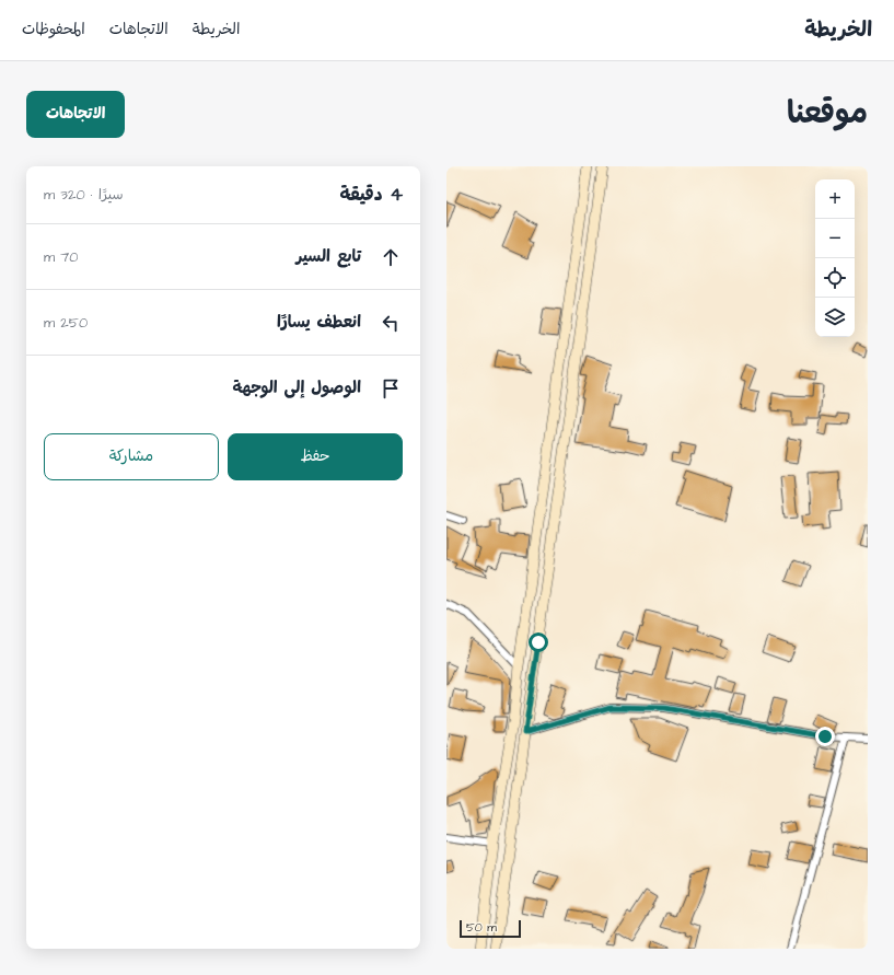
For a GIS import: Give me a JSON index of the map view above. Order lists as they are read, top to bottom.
{
  "scale_bar": "50 m",
  "page": {
    "header": "الخريطة",
    "nav": ["الخريطة", "الاتجاهات", "المحفوظات"],
    "title": "موقعنا",
    "buttons": [
      "الاتجاهات",
      ["حفظ", "مشاركة"]
    ],
    "heading": ["4 دقيقة", "سيرًا · 320 m"],
    "map_buttons": ["+", "−"],
    "list": [
      ["تابع السير", "70 m"],
      ["انعطف يسارًا", "250 m"],
      "الوصول إلى الوجهة"
    ],
    "scale": "50 m"
  }
}
